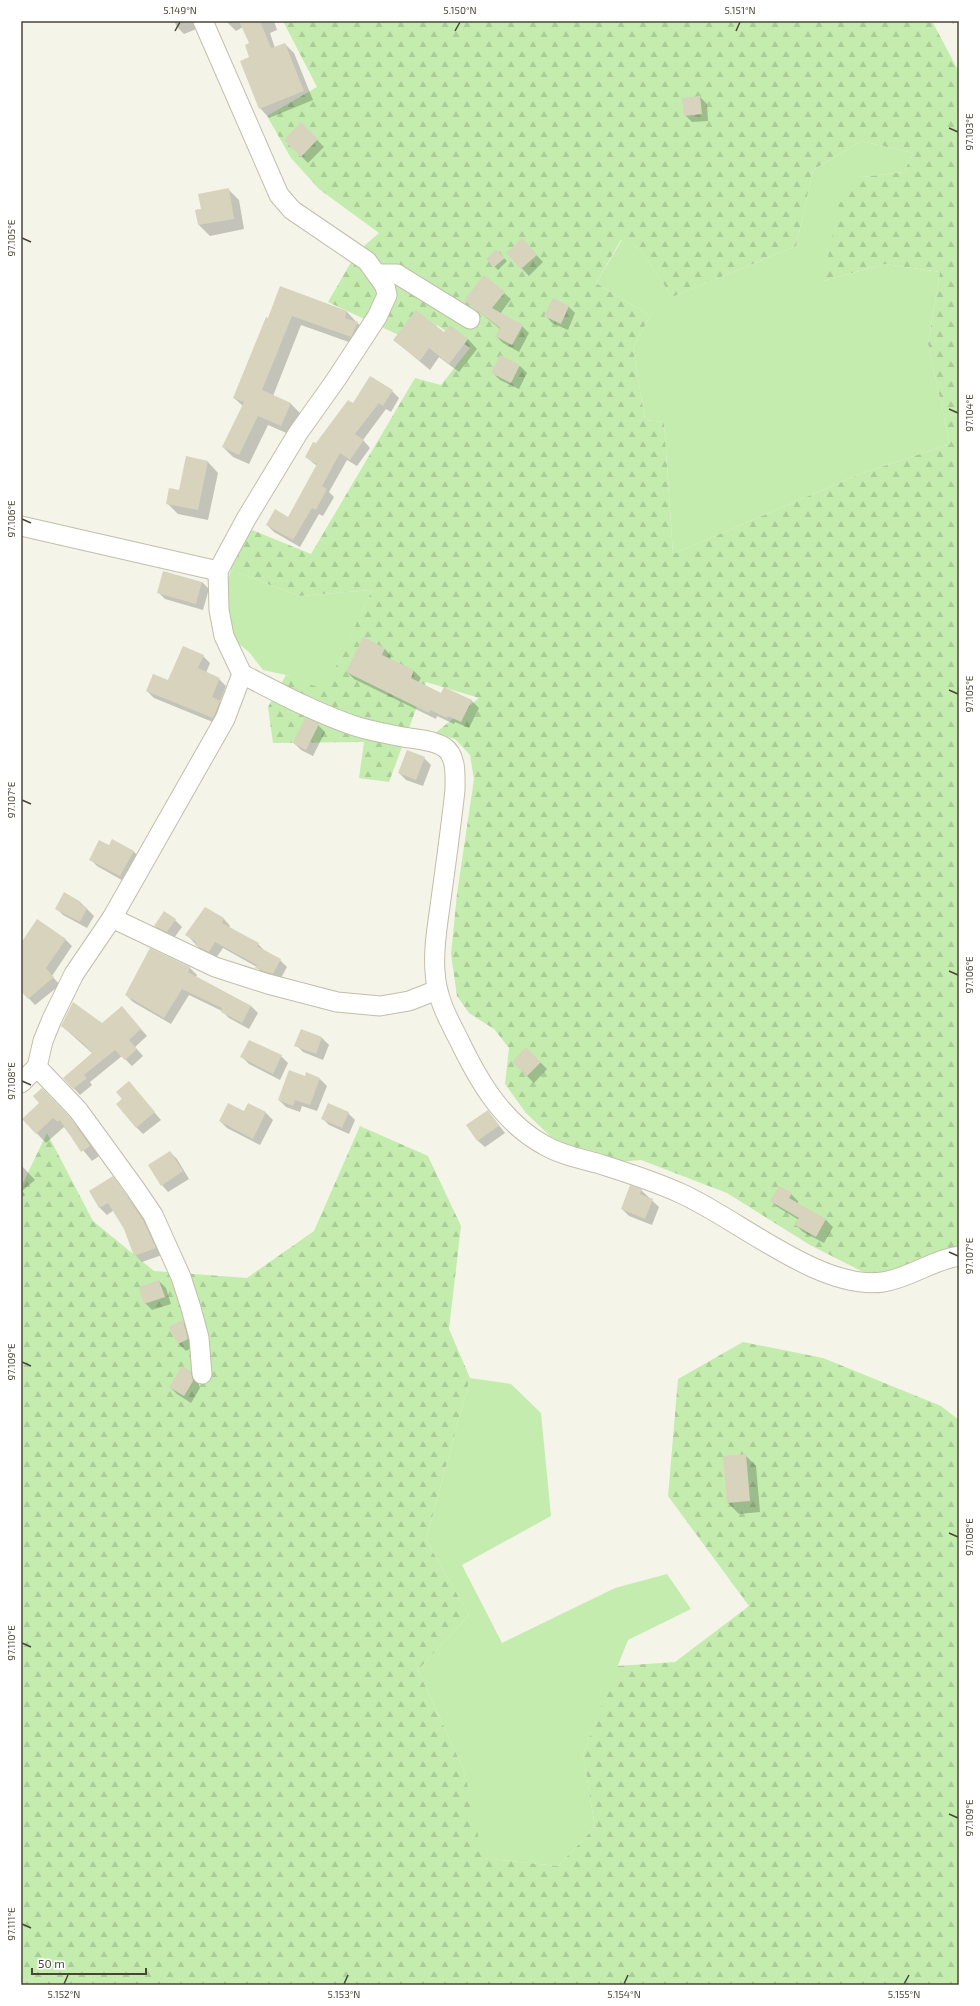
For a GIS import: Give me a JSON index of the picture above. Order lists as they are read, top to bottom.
{
  "scale_bar": "50 m",
  "coordinates": [
    "5.149°N",
    "5.150°N",
    "5.151°N",
    "97.103°E",
    "97.105°E",
    "97.104°E",
    "97.106°E",
    "97.107°E",
    "97.108°E",
    "97.109°E",
    "97.110°E",
    "97.111°E",
    "5.152°N",
    "5.153°N",
    "5.154°N",
    "5.155°N"
  ]
}
